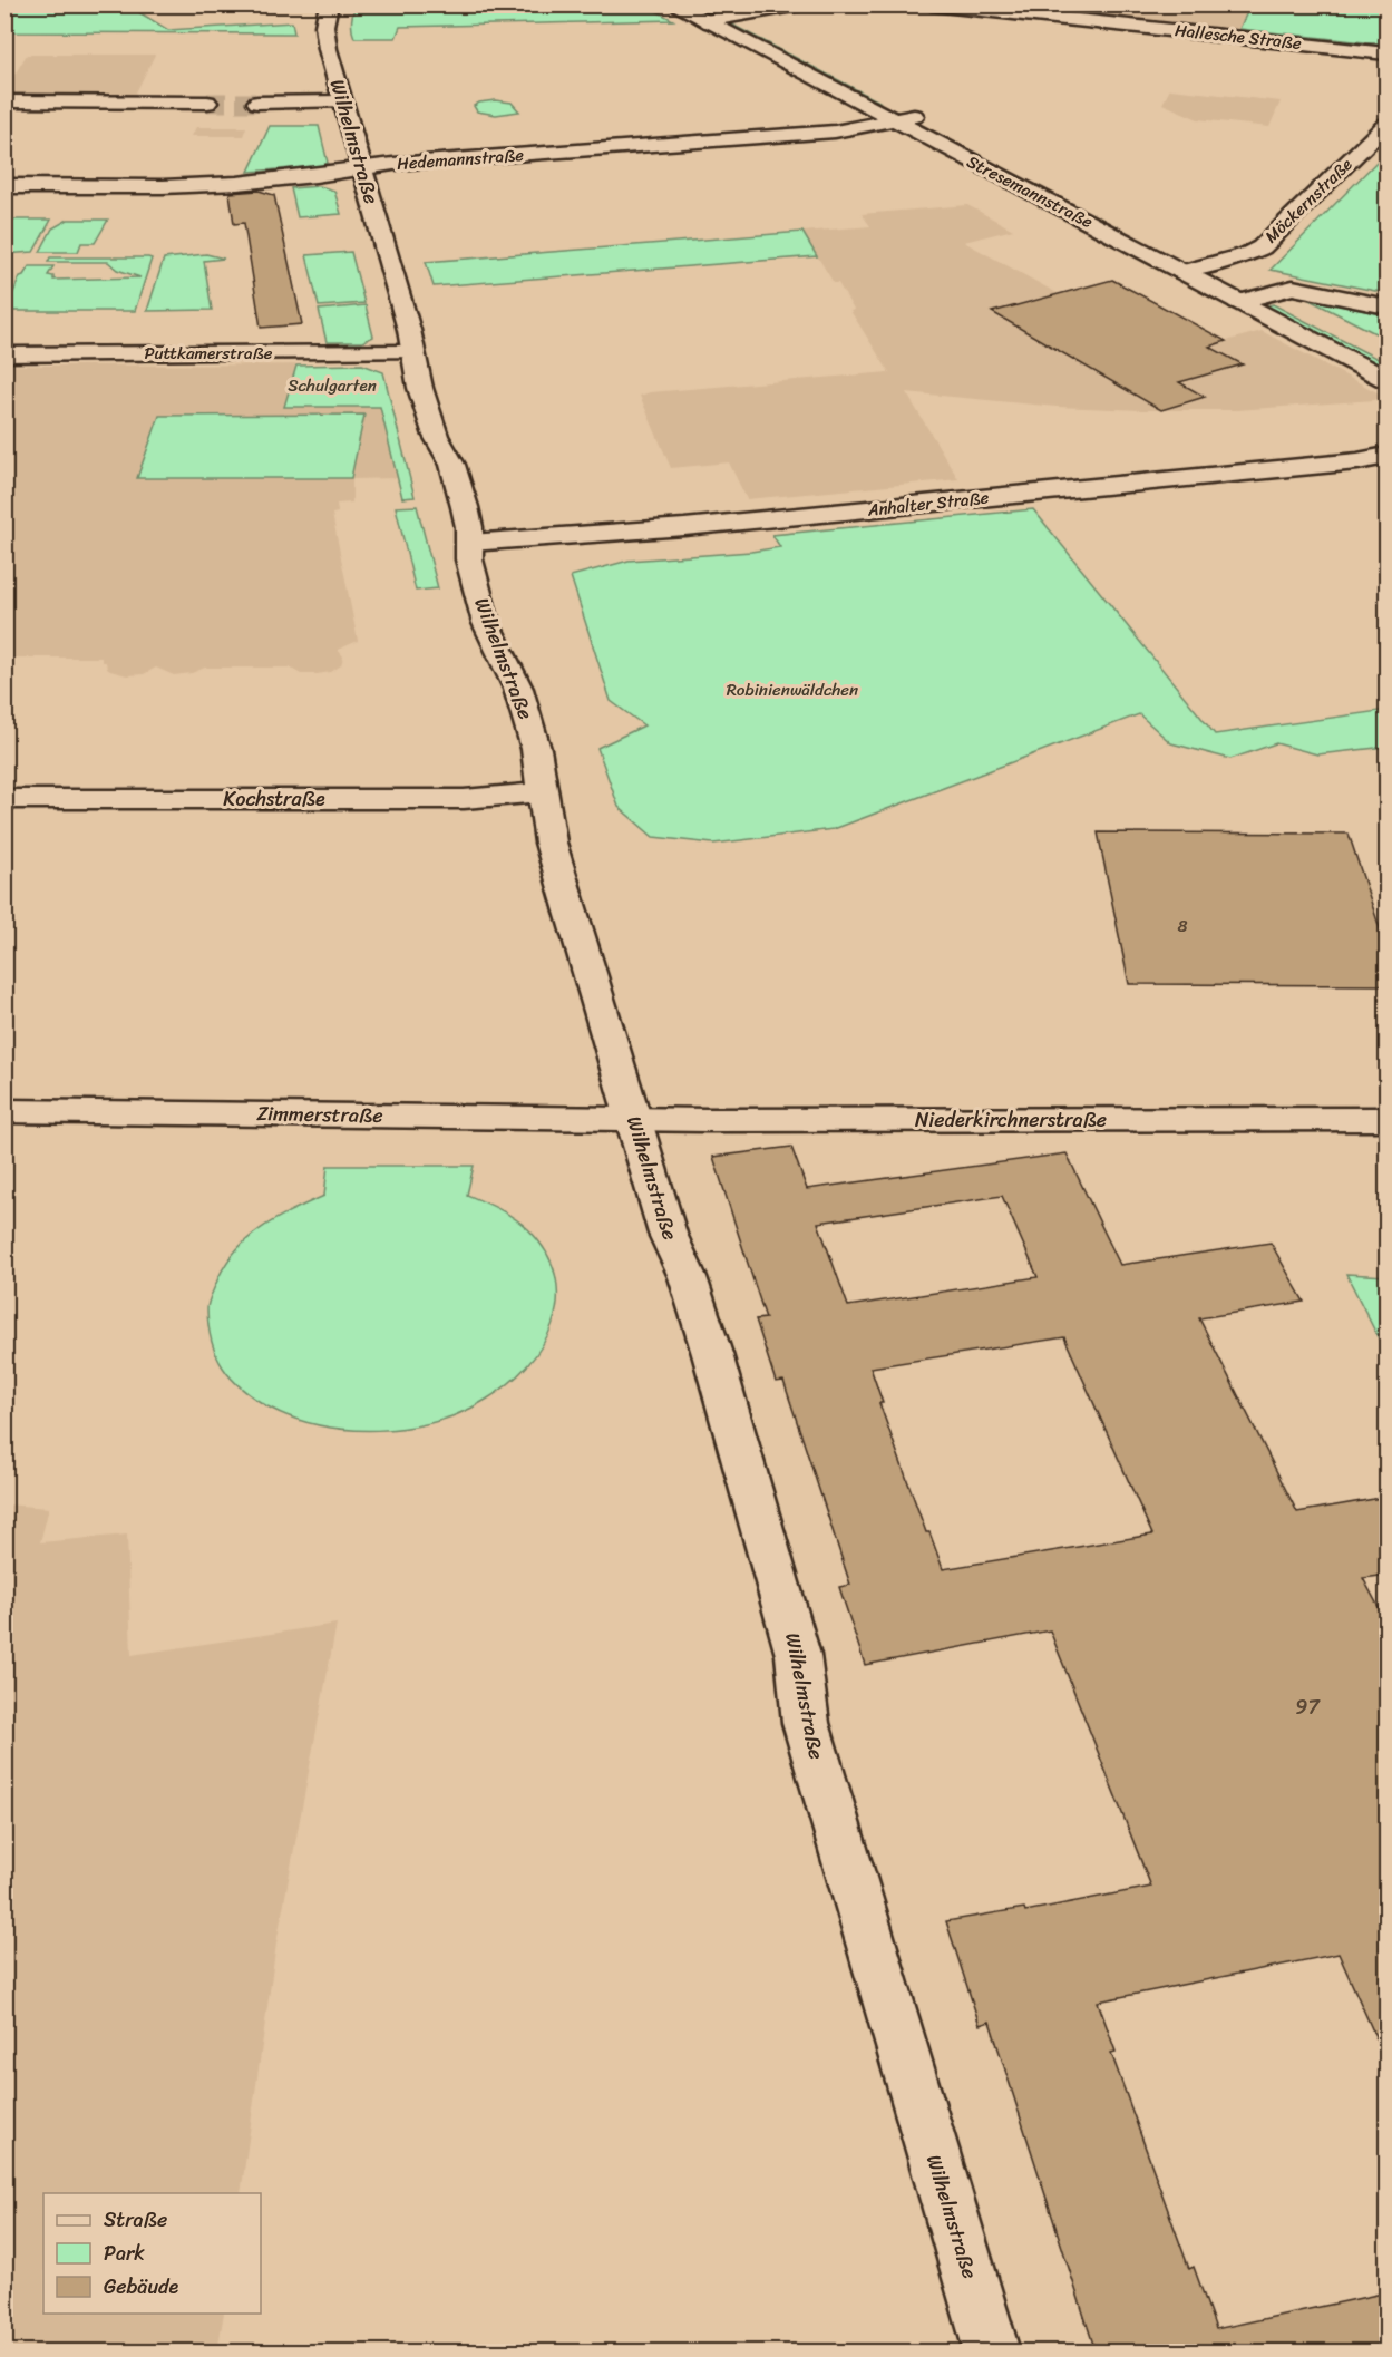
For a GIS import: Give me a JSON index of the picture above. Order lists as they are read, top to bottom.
{
  "streets": {
    "main road": [
      "Hallesche Straße",
      "Wilhelmstraße",
      "Hedemannstraße",
      "Stresemannstraße",
      "Möckernstraße",
      "Puttkamerstraße",
      "Anhalter Straße",
      "Kochstraße",
      "Zimmerstraße",
      "Niederkirchnerstraße"
    ]
  },
  "crossings": [
    ["Wilhelmstraße", "Hedemannstraße"],
    ["Wilhelmstraße", "Puttkamerstraße"],
    ["Wilhelmstraße", "Anhalter Straße"],
    ["Wilhelmstraße", "Kochstraße"],
    ["Wilhelmstraße", "Zimmerstraße"],
    ["Wilhelmstraße", "Niederkirchnerstraße"],
    ["Hedemannstraße", "Stresemannstraße"],
    ["Stresemannstraße", "Möckernstraße"],
    ["Zimmerstraße", "Niederkirchnerstraße"]
  ],
  "parks": ["Schulgarten", "Robinienwäldchen"],
  "house_numbers": ["8", "97"],
  "legend": ["Straße", "Park", "Gebäude"]
}
